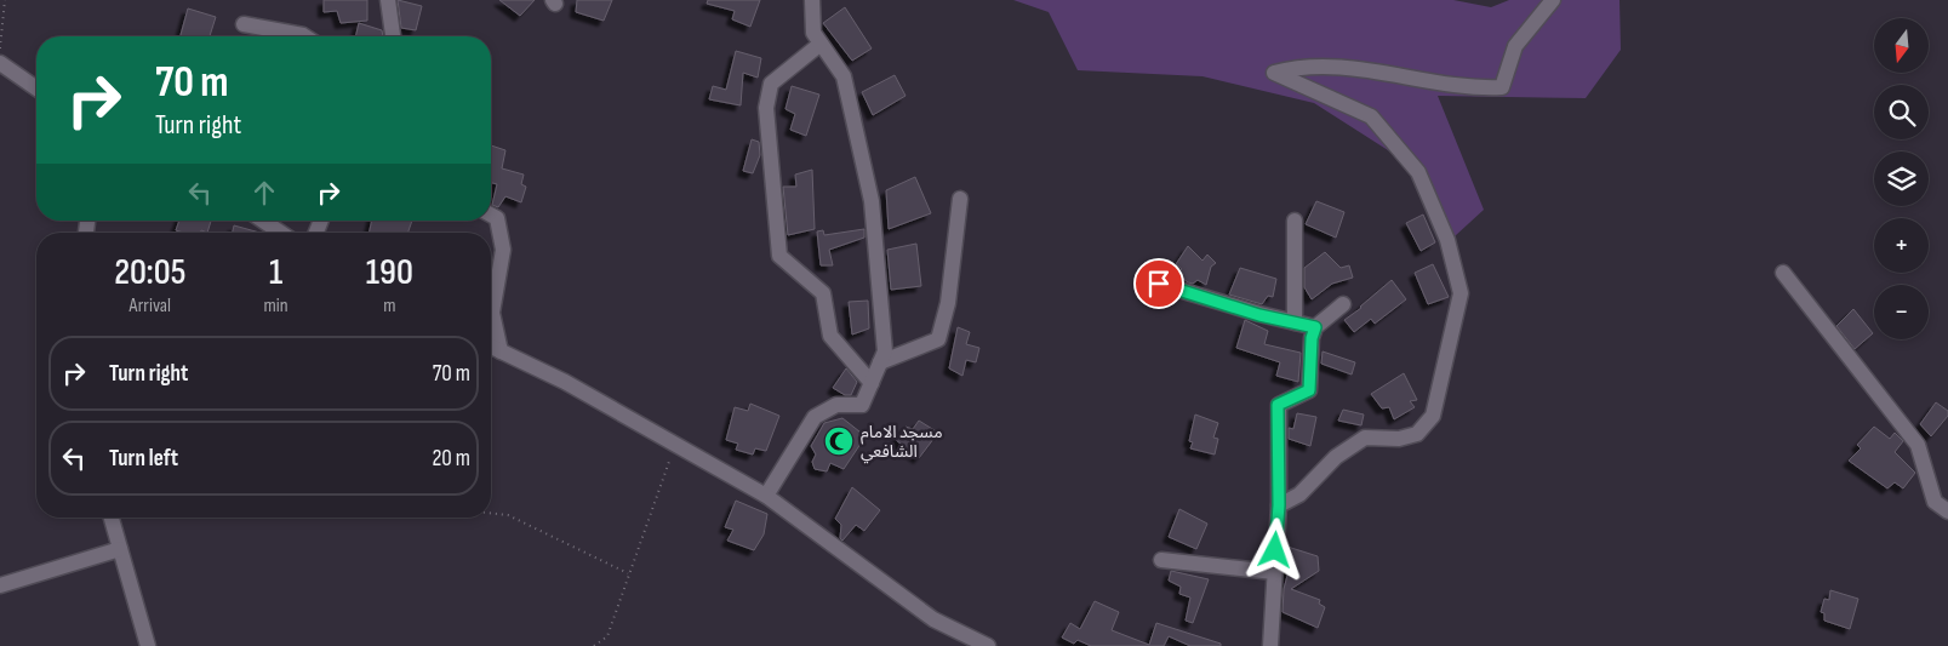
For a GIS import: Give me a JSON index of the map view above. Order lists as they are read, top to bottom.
{
  "places": {
    "mosque": ["مسجد الامام الشافعي"]
  },
  "north": "bottom",
  "page": {
    "map_buttons": ["+", "−"],
    "turn": ["70 m", "Turn right"],
    "eta": [
      "20:05",
      "Arrival",
      "1",
      "min",
      "190",
      "m"
    ],
    "list": [
      {
        "name": "Turn right",
        "value": "70 m"
      },
      {
        "name": "Turn left",
        "value": "20 m"
      }
    ]
  }
}
